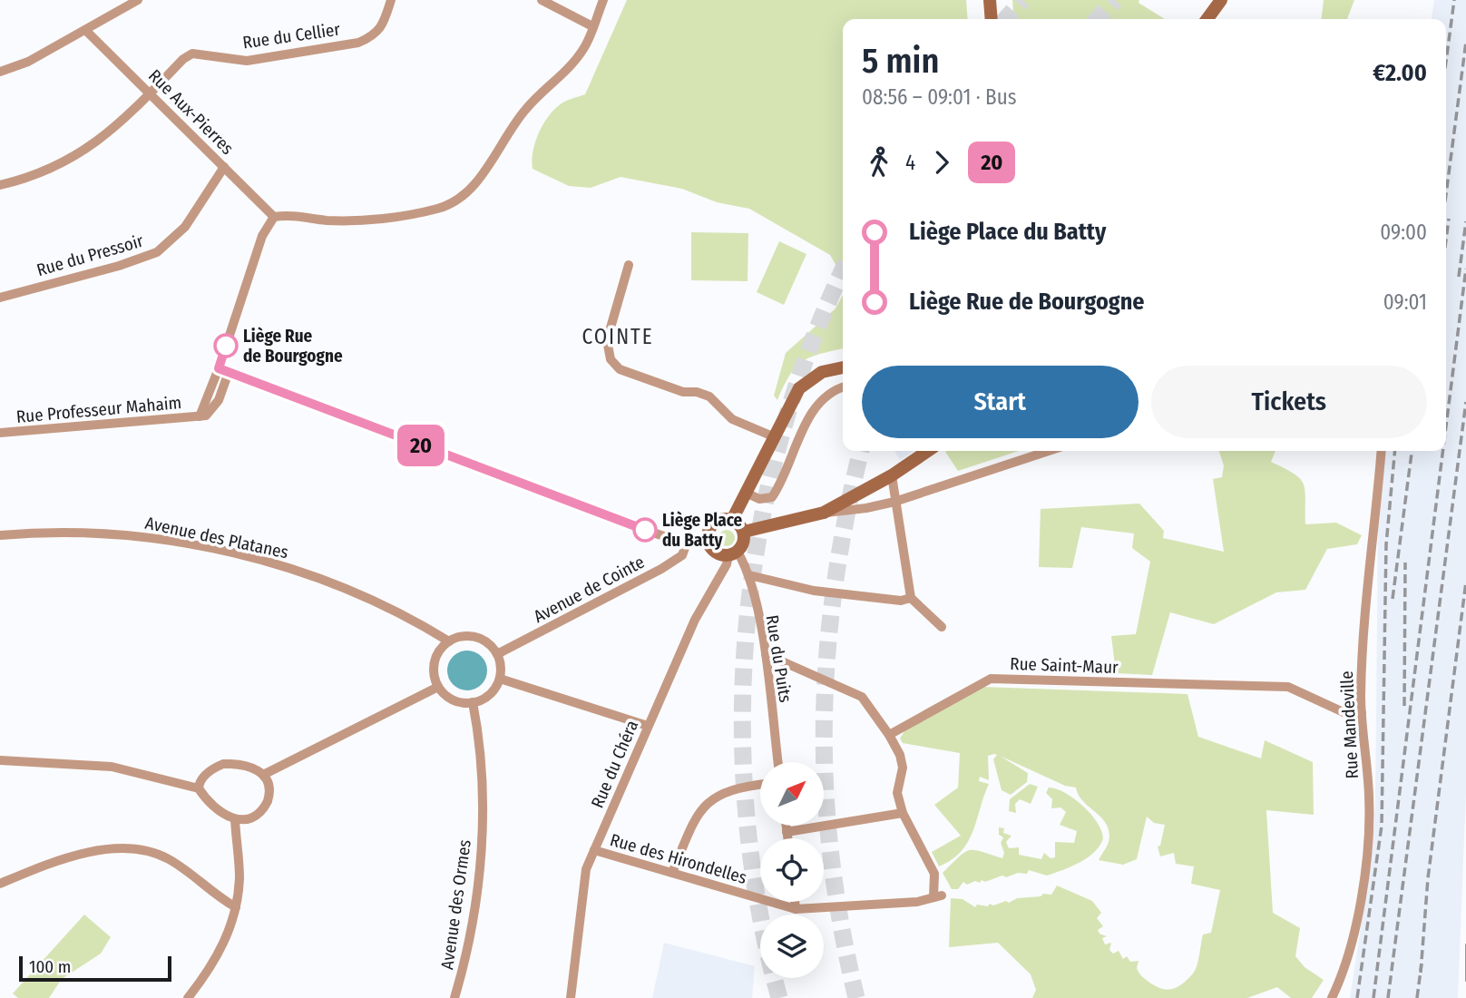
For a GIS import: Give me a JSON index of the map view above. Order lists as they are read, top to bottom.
{
  "streets": {
    "street": [
      "Rue du Cellier",
      "Rue Aux-Pierres",
      "Rue du Pressoir",
      "Rue Professeur Mahaim",
      "Avenue des Platanes",
      "Avenue de Cointe",
      "Rue du Puits",
      "Rue Saint-Maur",
      "Rue Mandeville",
      "Rue du Chéra",
      "Rue des Hirondelles",
      "Avenue des Ormes"
    ]
  },
  "crossings": [
    ["Rue du Cellier", "Rue Aux-Pierres"],
    ["Rue Aux-Pierres", "Rue du Pressoir"],
    ["Rue Aux-Pierres", "Rue Professeur Mahaim"],
    ["Avenue des Platanes", "Avenue de Cointe"],
    ["Avenue des Platanes", "Avenue des Ormes"],
    ["Avenue de Cointe", "Avenue des Ormes"],
    ["Rue du Puits", "Rue du Chéra"],
    ["Rue Saint-Maur", "Rue Mandeville"],
    ["Rue du Chéra", "Rue des Hirondelles"]
  ],
  "districts": ["COINTE"],
  "places": ["Liège Rue de Bourgogne", "Liège Place du Batty"],
  "lines": ["bus line 20"],
  "scale_bar": "100 m",
  "north": "top right",
  "page": {
    "on_map": "20",
    "heading": ["5 min", "08:56 – 09:01 · Bus", "€2.00"],
    "legs": ["4", "20"],
    "list": [
      {
        "name": "Liège Place du Batty",
        "value": "09:00"
      },
      {
        "name": "Liège Rue de Bourgogne",
        "value": "09:01"
      }
    ],
    "buttons": ["Start", "Tickets"],
    "scale": "100 m"
  }
}
